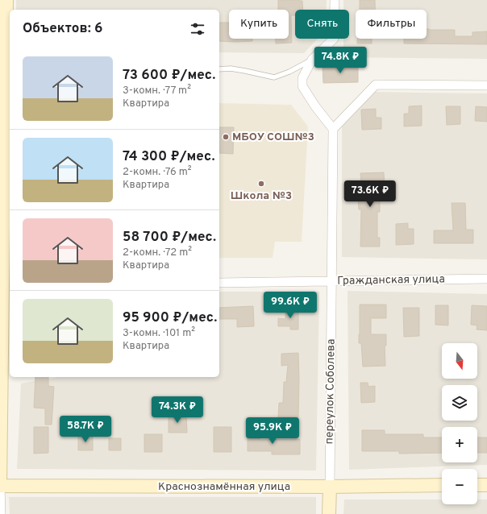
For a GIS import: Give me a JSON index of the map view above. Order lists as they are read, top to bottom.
{
  "streets": {
    "main road": ["переулок Соболева", "Краснознамённая улица"],
    "street": ["Гражданская улица"]
  },
  "crossings": [
    ["Гражданская улица", "переулок Соболева"],
    ["переулок Соболева", "Краснознамённая улица"]
  ],
  "places": ["МБОУ СОШ№3", "Школа №3"],
  "north": "bottom",
  "page": {
    "chip": ["Купить", "Снять", "Фильтры"],
    "heading": "Объектов: 6",
    "price": [
      "74.8K ₽",
      "73.6K ₽",
      "99.6K ₽",
      "74.3K ₽",
      "58.7K ₽",
      "95.9K ₽"
    ],
    "list": [
      {
        "name": "73 600 ₽/мес.",
        "note": "3-комн. · 77 m² · Квартира"
      },
      {
        "name": "74 300 ₽/мес.",
        "note": "2-комн. · 76 m² · Квартира"
      },
      {
        "name": "58 700 ₽/мес.",
        "note": "2-комн. · 72 m² · Квартира"
      },
      {
        "name": "95 900 ₽/мес.",
        "note": "3-комн. · 101 m² · Квартира"
      }
    ],
    "map_buttons": ["+", "−"]
  }
}
